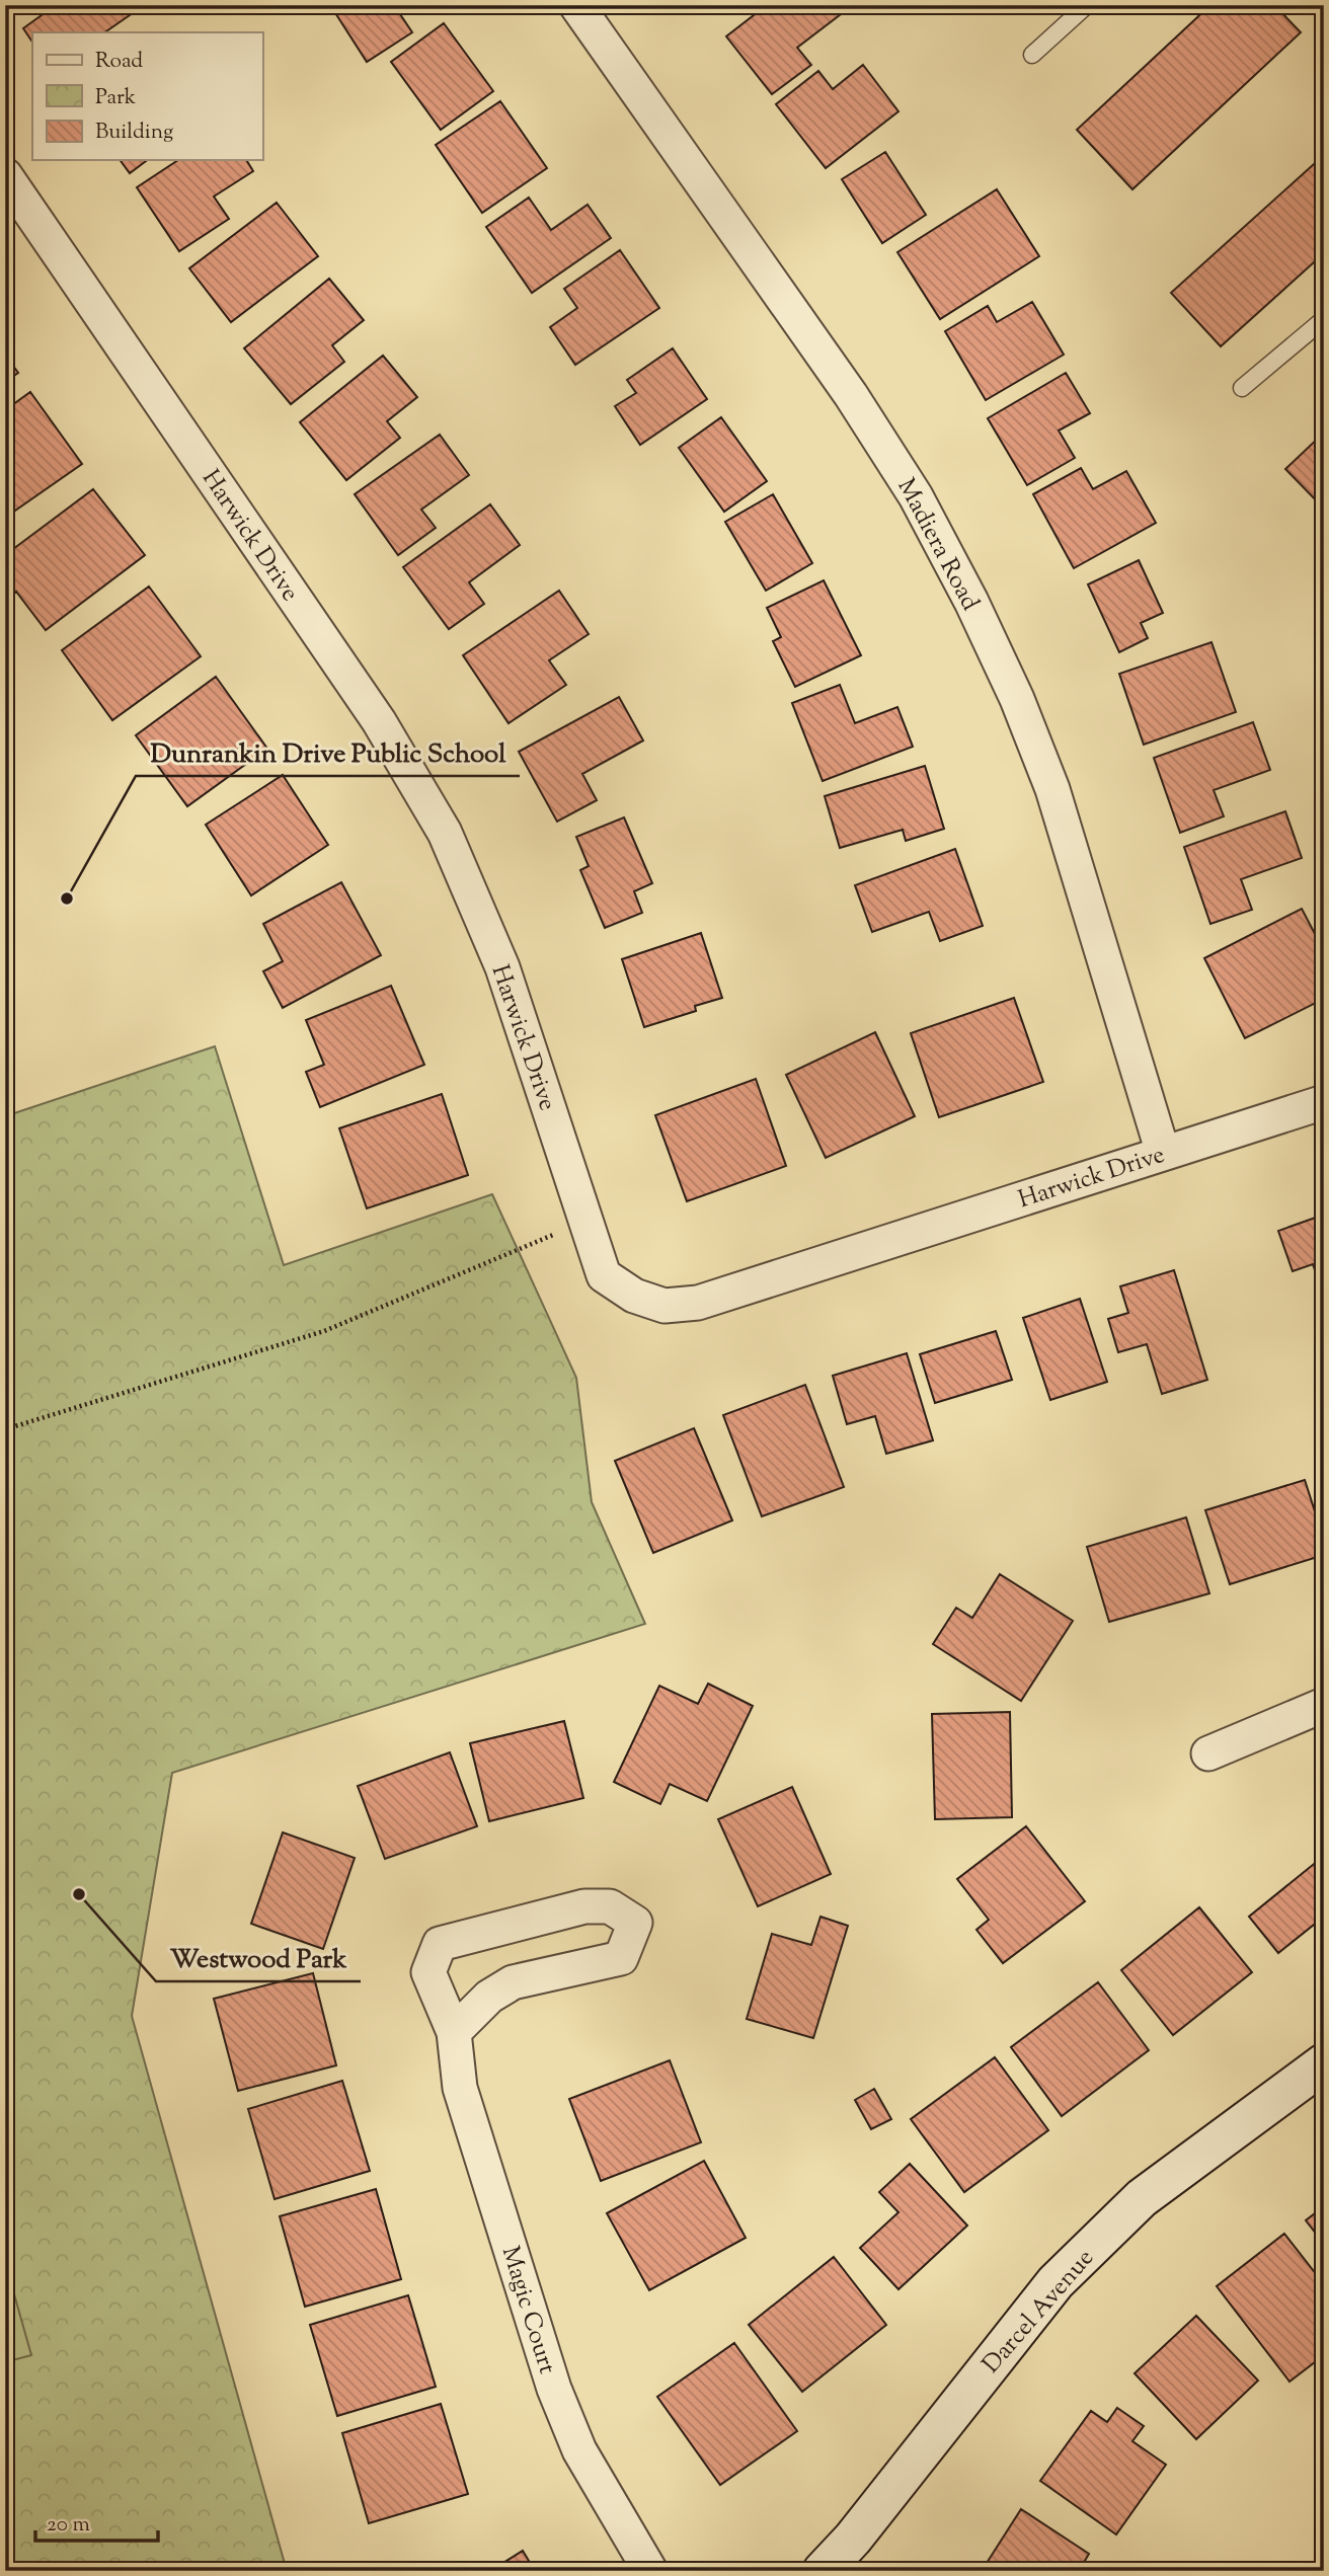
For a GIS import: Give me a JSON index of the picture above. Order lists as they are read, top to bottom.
{
  "streets": {
    "street": [
      "Harwick Drive",
      "Madiera Road",
      "Magic Court",
      "Darcel Avenue"
    ]
  },
  "crossings": [
    ["Harwick Drive", "Madiera Road"]
  ],
  "places": ["Dunrankin Drive Public School", "Westwood Park"],
  "legend": ["Road", "Park", "Building"],
  "scale_bar": "20 m"
}
